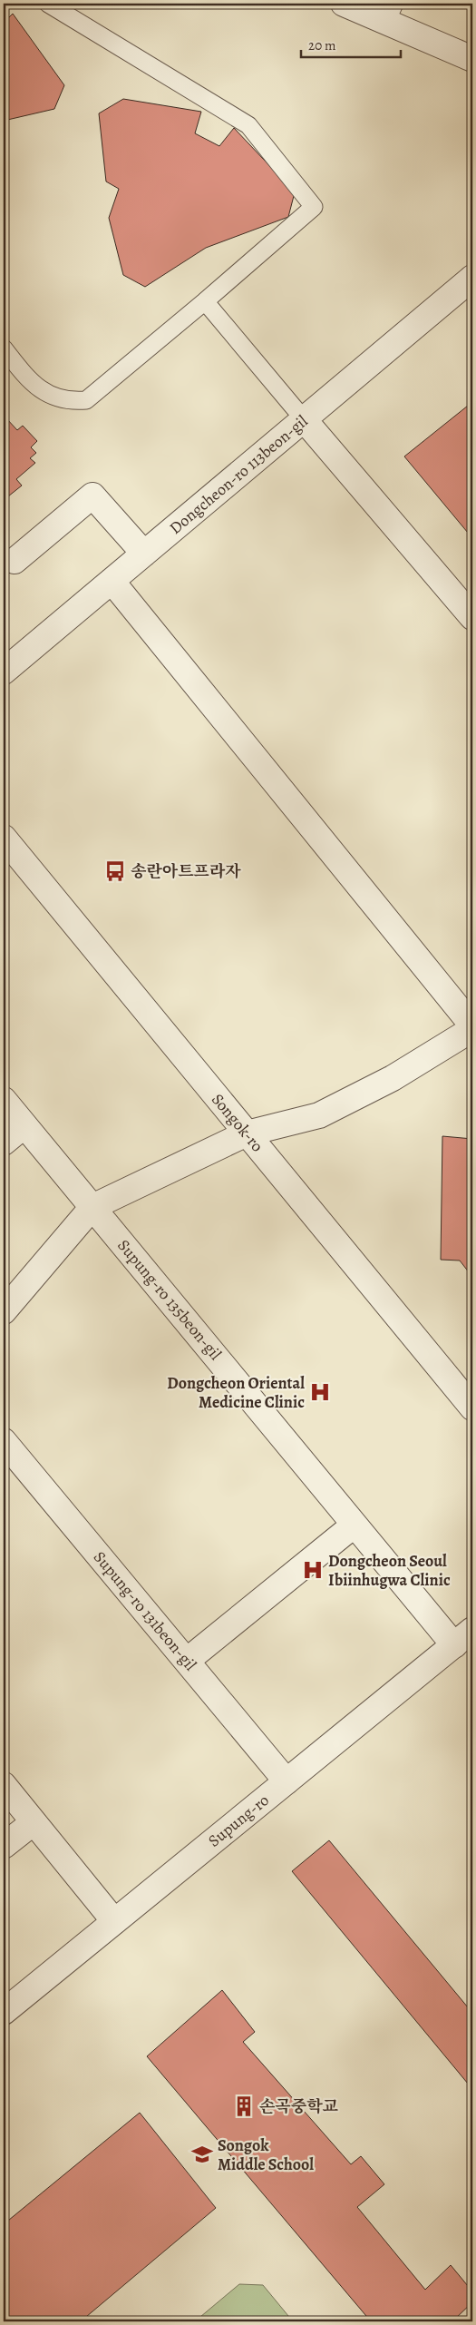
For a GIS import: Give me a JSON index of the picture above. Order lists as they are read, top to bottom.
{
  "streets": {
    "street": [
      "Dongcheon-ro 113beon-gil",
      "Songok-ro",
      "Supung-ro 135beon-gil",
      "Supung-ro 131beon-gil",
      "Supung-ro"
    ]
  },
  "crossings": [
    ["Supung-ro 135beon-gil", "Supung-ro"],
    ["Supung-ro 131beon-gil", "Supung-ro"]
  ],
  "places": {
    "bus stop": ["송란아트프라자"],
    "hospital": ["Dongcheon Oriental Medicine Clinic", "Dongcheon Seoul Ibiinhugwa Clinic"],
    "building": ["손곡중학교"],
    "school or university": ["Songok Middle School"]
  },
  "scale_bar": "20 m"
}
